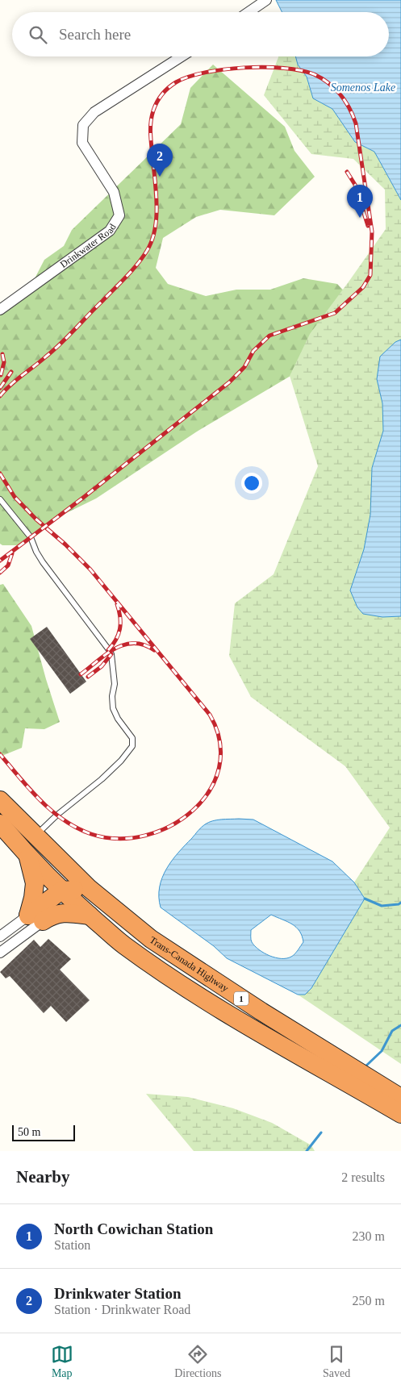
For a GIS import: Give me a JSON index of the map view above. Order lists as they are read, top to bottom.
{
  "streets": {
    "highway": ["Trans-Canada Highway", "1"],
    "street": ["Drinkwater Road"]
  },
  "water": ["Somenos Lake"],
  "scale_bar": "50 m",
  "page": {
    "search": "Search here",
    "pins": ["2", "1"],
    "scale": "50 m",
    "heading": ["Nearby", "2 results"],
    "list": [
      {
        "mark": "1",
        "name": "North Cowichan Station",
        "note": "Station",
        "value": "230 m"
      },
      {
        "mark": "2",
        "name": "Drinkwater Station",
        "note": "Station · Drinkwater Road",
        "value": "250 m"
      }
    ],
    "nav": ["Map", "Directions", "Saved"]
  }
}
